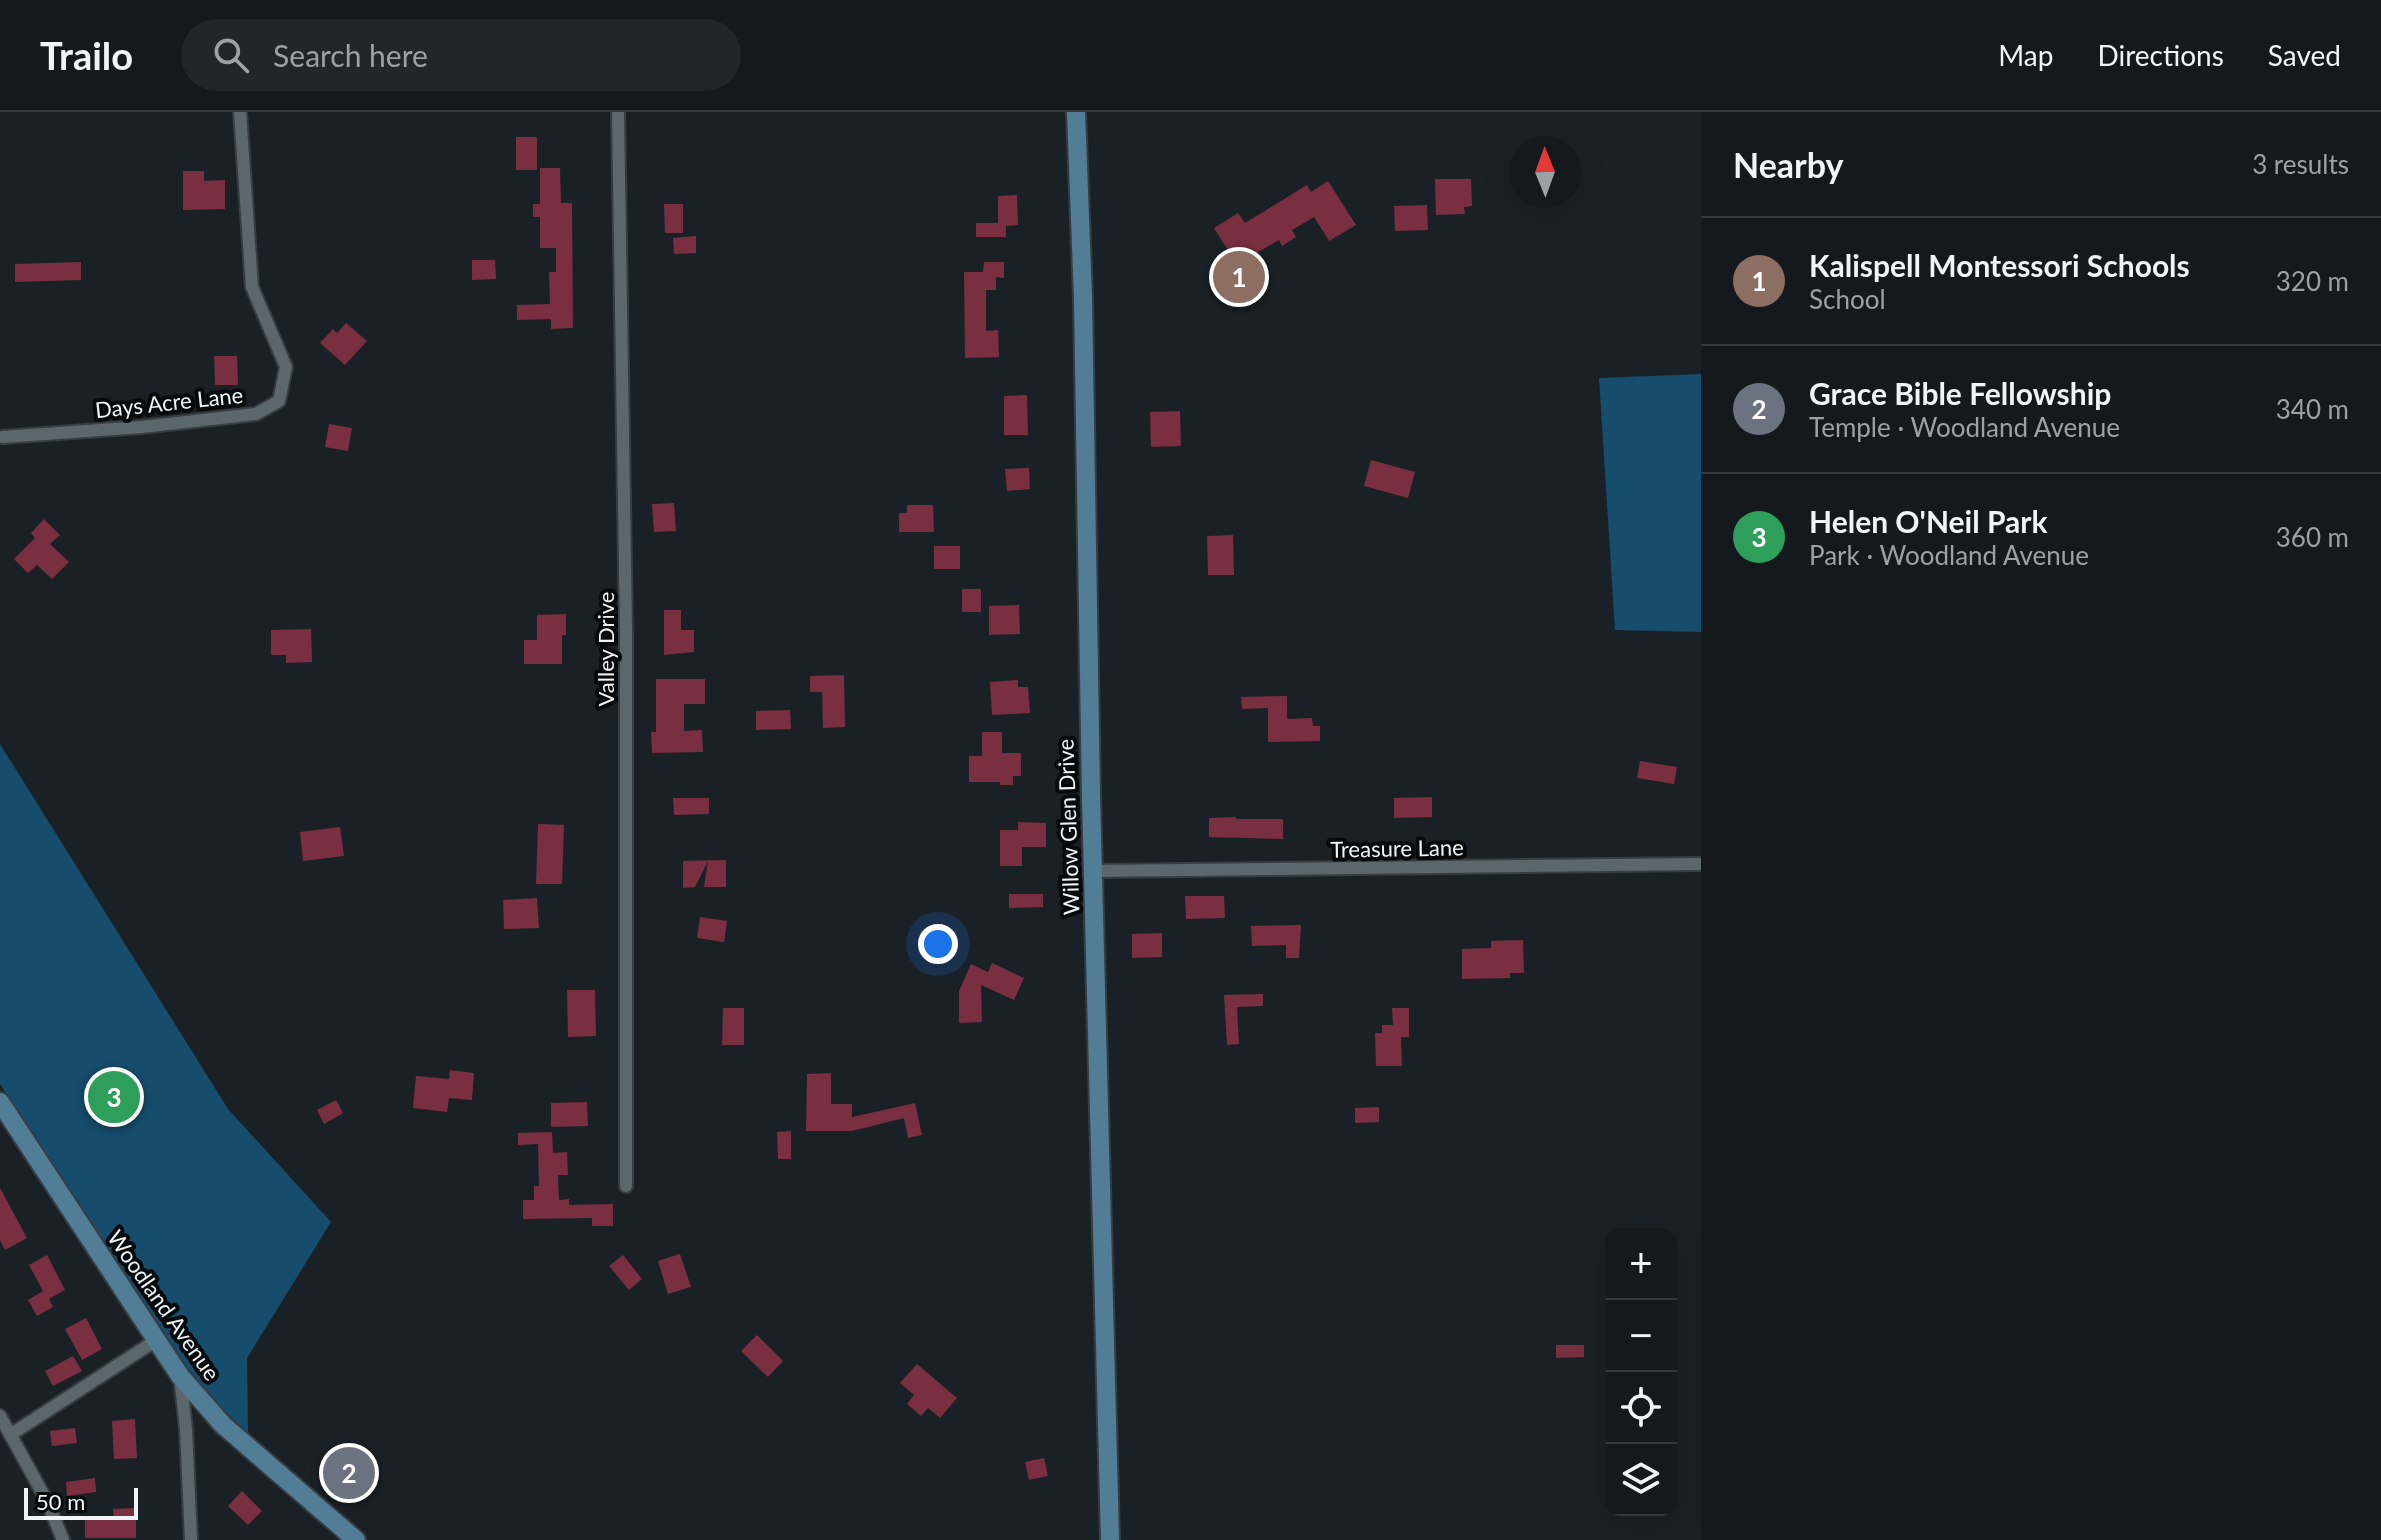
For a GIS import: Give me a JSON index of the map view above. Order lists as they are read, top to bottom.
{
  "streets": {
    "main road": ["Willow Glen Drive", "Woodland Avenue"],
    "street": ["Days Acre Lane", "Valley Drive", "Treasure Lane"]
  },
  "crossings": [
    ["Willow Glen Drive", "Treasure Lane"]
  ],
  "scale_bar": "50 m",
  "north": "top",
  "page": {
    "header": "Trailo",
    "search": "Search here",
    "nav": ["Map", "Directions", "Saved"],
    "heading": ["Nearby", "3 results"],
    "list": [
      {
        "mark": "1",
        "name": "Kalispell Montessori Schools",
        "note": "School",
        "value": "320 m"
      },
      {
        "mark": "2",
        "name": "Grace Bible Fellowship",
        "note": "Temple · Woodland Avenue",
        "value": "340 m"
      },
      {
        "mark": "3",
        "name": "Helen O'Neil Park",
        "note": "Park · Woodland Avenue",
        "value": "360 m"
      }
    ],
    "pins": ["1", "3", "2"],
    "map_buttons": ["+", "−"],
    "scale": "50 m"
  }
}
